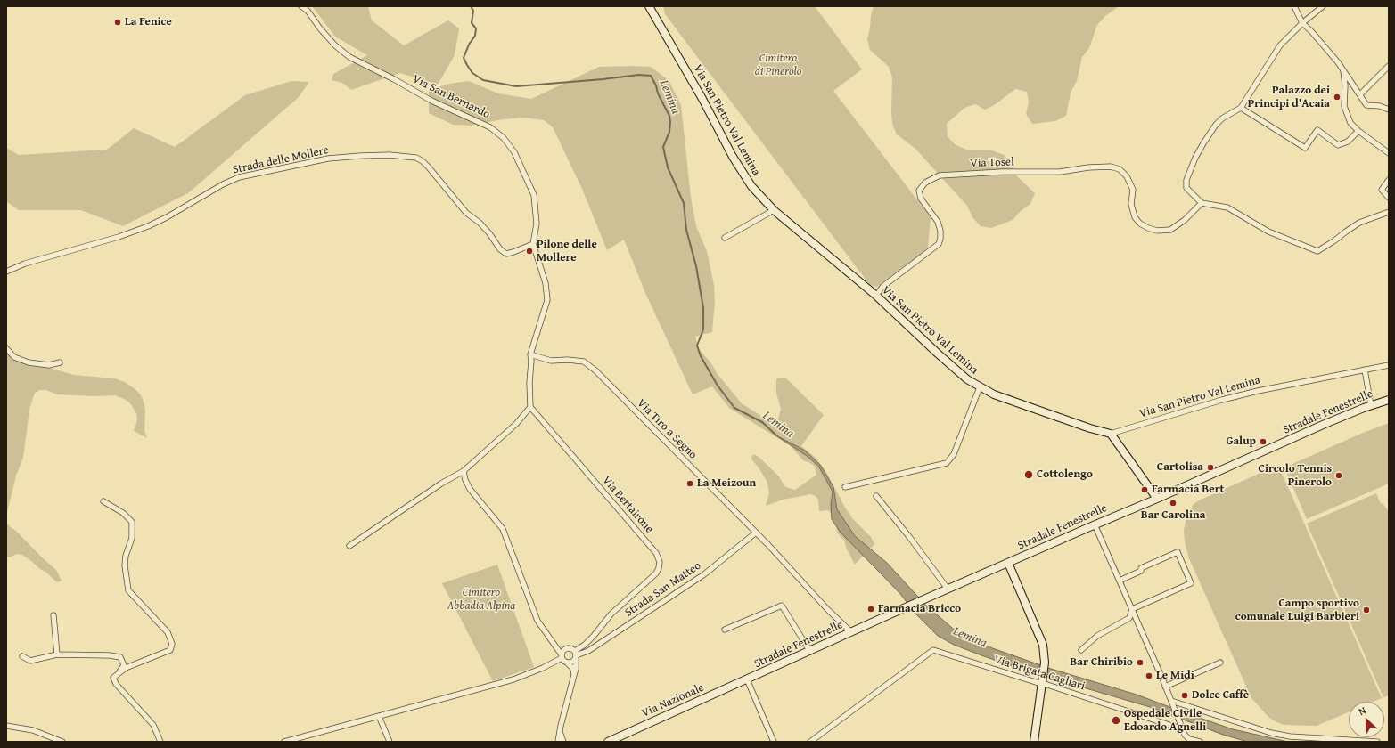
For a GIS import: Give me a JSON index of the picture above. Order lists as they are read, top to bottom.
{
  "streets": {
    "street": [
      "Via San Bernardo",
      "Via San Pietro Val Lemina",
      "Strada delle Mollere",
      "Via Tosel",
      "Stradale Fenestrelle",
      "Via Tiro a Segno",
      "Via Bertairone",
      "Strada San Matteo",
      "Via Brigata Cagliari",
      "Via Nazionale"
    ]
  },
  "crossings": [
    ["Via San Bernardo", "Strada delle Mollere"],
    ["Via San Pietro Val Lemina", "Via Tosel"],
    ["Stradale Fenestrelle", "Via Tiro a Segno"],
    ["Stradale Fenestrelle", "Via Nazionale"],
    ["Via Tiro a Segno", "Strada San Matteo"],
    ["Via Bertairone", "Strada San Matteo"]
  ],
  "water": ["Lemina"],
  "parks": ["Cimitero di Pinerolo", "Cimitero Abbadia Alpina"],
  "places": [
    "La Fenice",
    "Palazzo dei Principi d'Acaia",
    "Pilone delle Mollere",
    "Galup",
    "Cartolisa",
    "Cottolengo",
    "Circolo Tennis Pinerolo",
    "La Meizoun",
    "Farmacia Bert",
    "Bar Carolina",
    "Farmacia Bricco",
    "Campo sportivo comunale Luigi Barbieri",
    "Bar Chiribio",
    "Le Midi",
    "Dolce Caffè",
    "Ospedale Civile Edoardo Agnelli"
  ],
  "north": "top left"
}
